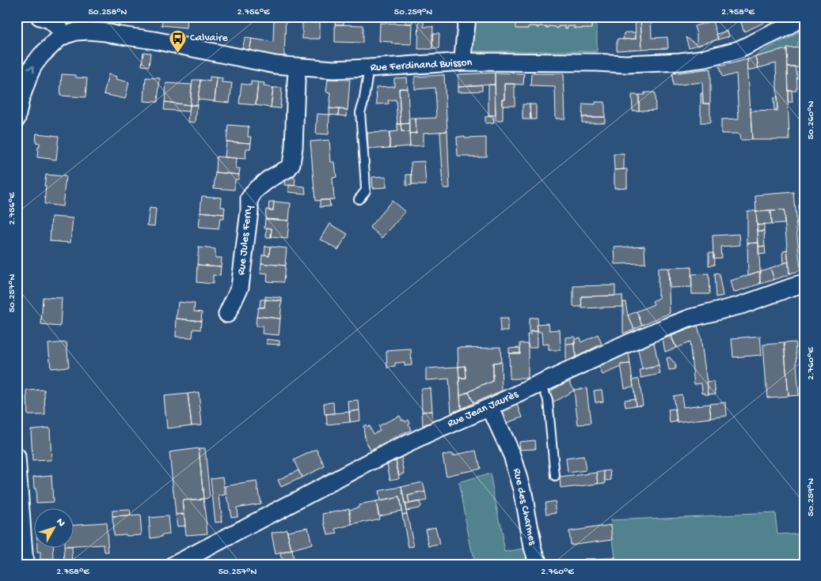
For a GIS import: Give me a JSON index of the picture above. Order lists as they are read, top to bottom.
{
  "streets": {
    "street": [
      "Rue Ferdinand Buisson",
      "Rue Jules Ferry",
      "Rue Jean Jaurès",
      "Rue des Charmes"
    ]
  },
  "crossings": [
    ["Rue Ferdinand Buisson", "Rue Jules Ferry"],
    ["Rue Jean Jaurès", "Rue des Charmes"]
  ],
  "places": {
    "bus stop": ["Calvaire"]
  },
  "north": "top right",
  "coordinates": [
    "50.258°N",
    "2.756°E",
    "50.259°N",
    "2.758°E",
    "50.260°N",
    "50.257°N",
    "2.760°E"
  ]
}
